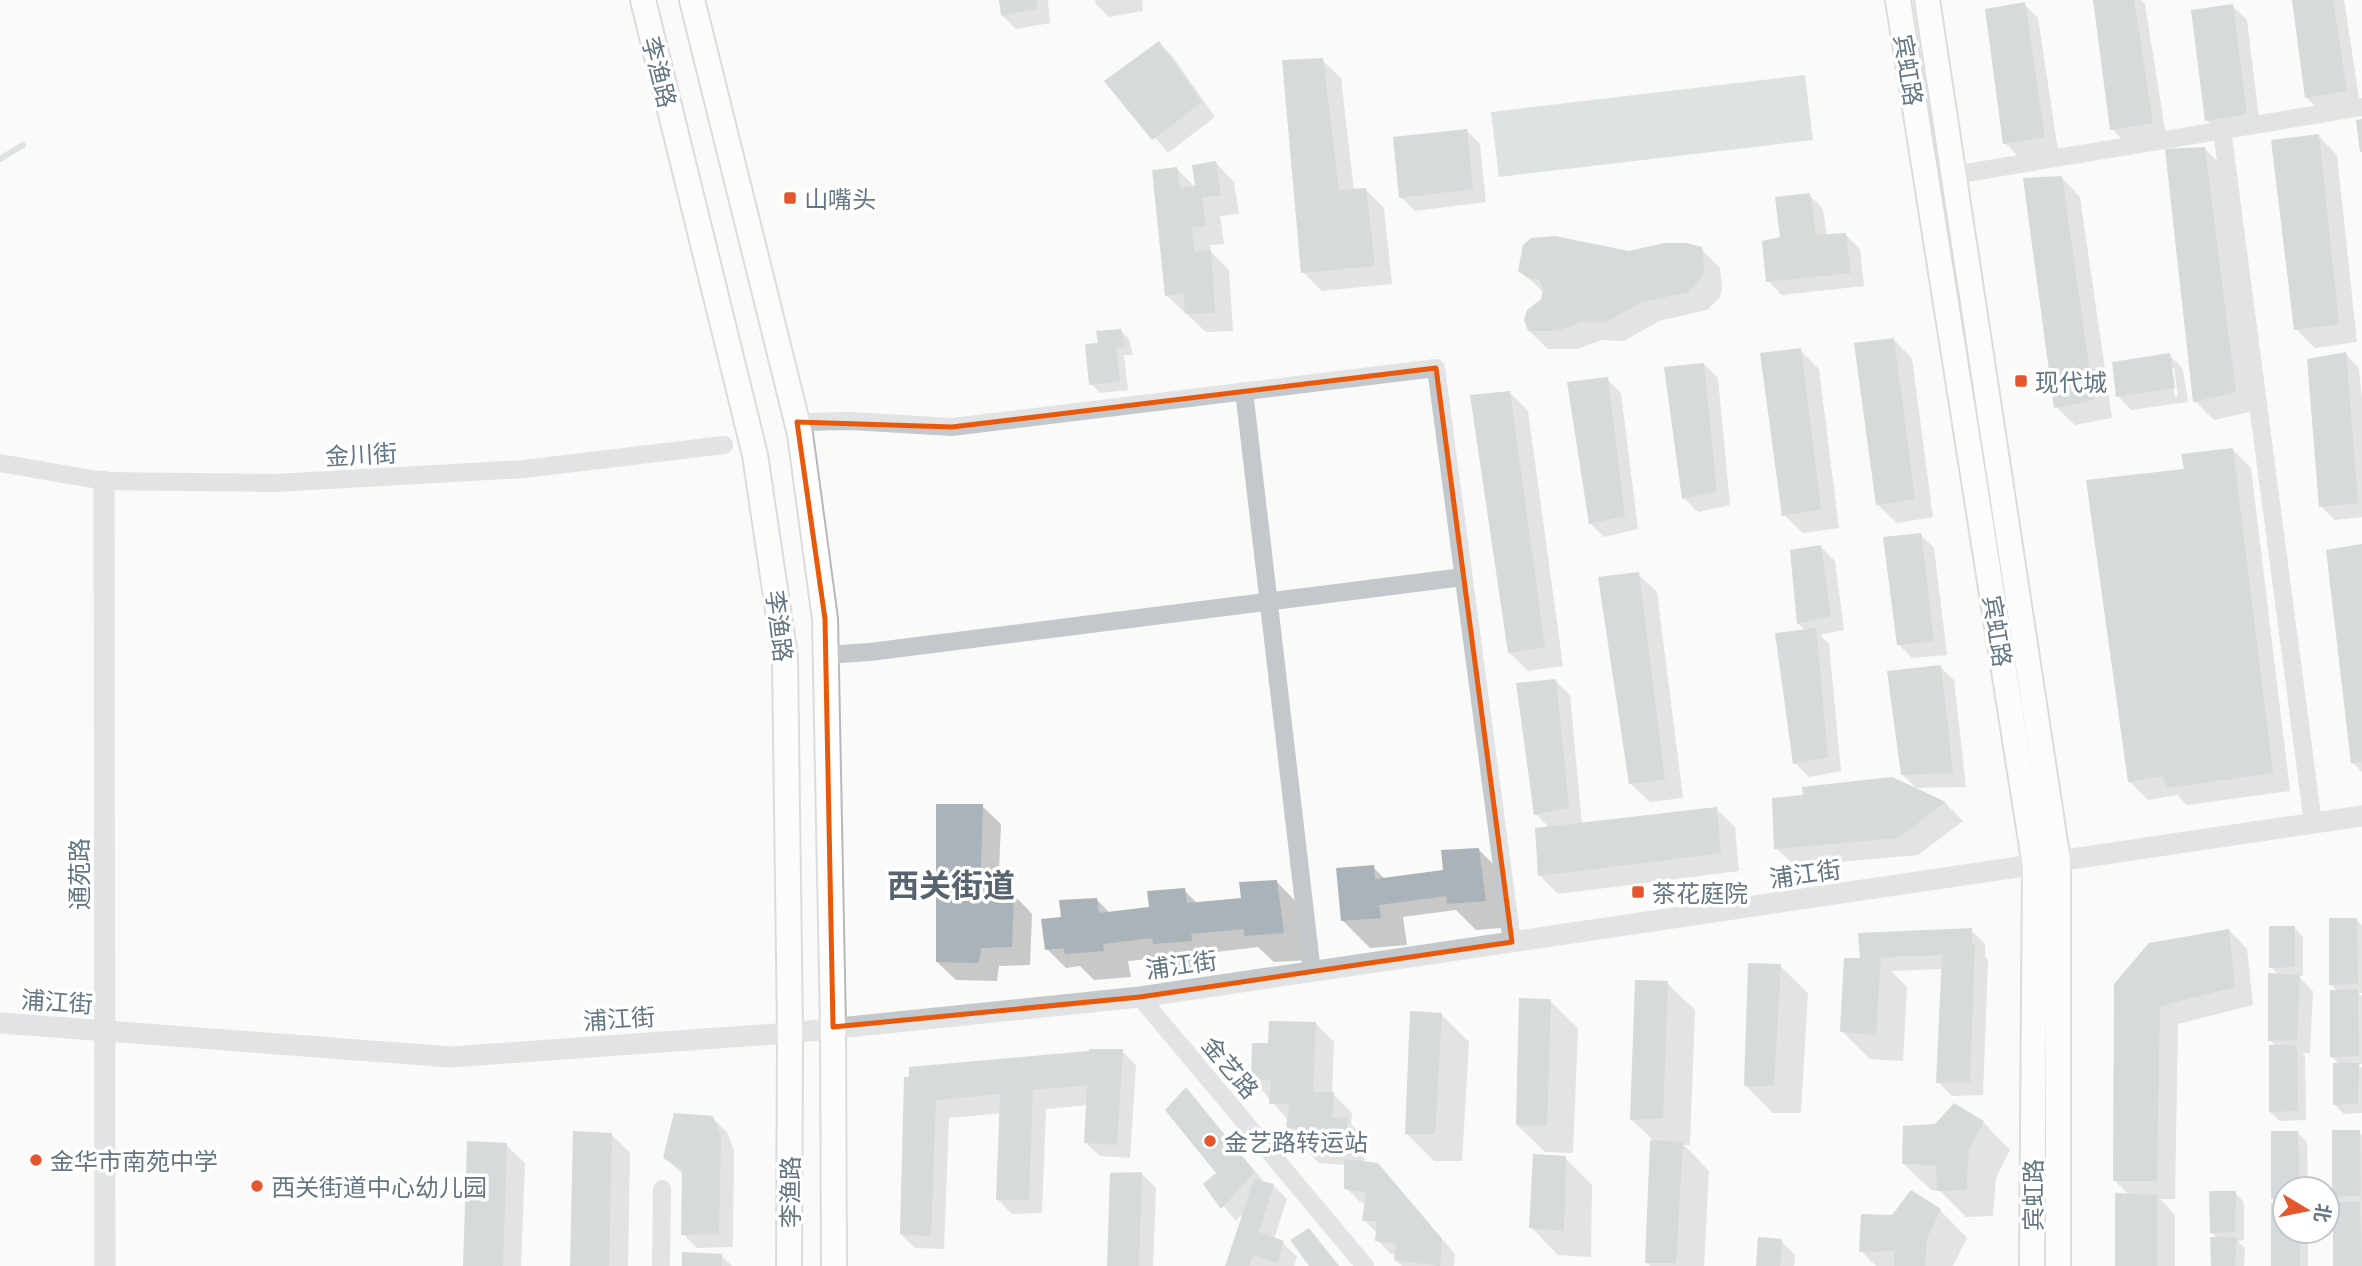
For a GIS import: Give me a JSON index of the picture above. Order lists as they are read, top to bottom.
{
  "streets": {
    "main road": ["宾虹路", "李渔路"],
    "street": [
      "金川街",
      "浦江街",
      "通苑路",
      "金艺路"
    ]
  },
  "crossings": [
    ["宾虹路", "浦江街"],
    ["李渔路", "浦江街"],
    ["金川街", "通苑路"],
    ["浦江街", "通苑路"],
    ["浦江街", "金艺路"]
  ],
  "districts": ["西关街道"],
  "places": {
    "transit": ["山嘴头", "现代城", "茶花庭院"],
    "other": ["金艺路转运站", "金华市南苑中学", "西关街道中心幼儿园"]
  },
  "north": "right"
}
